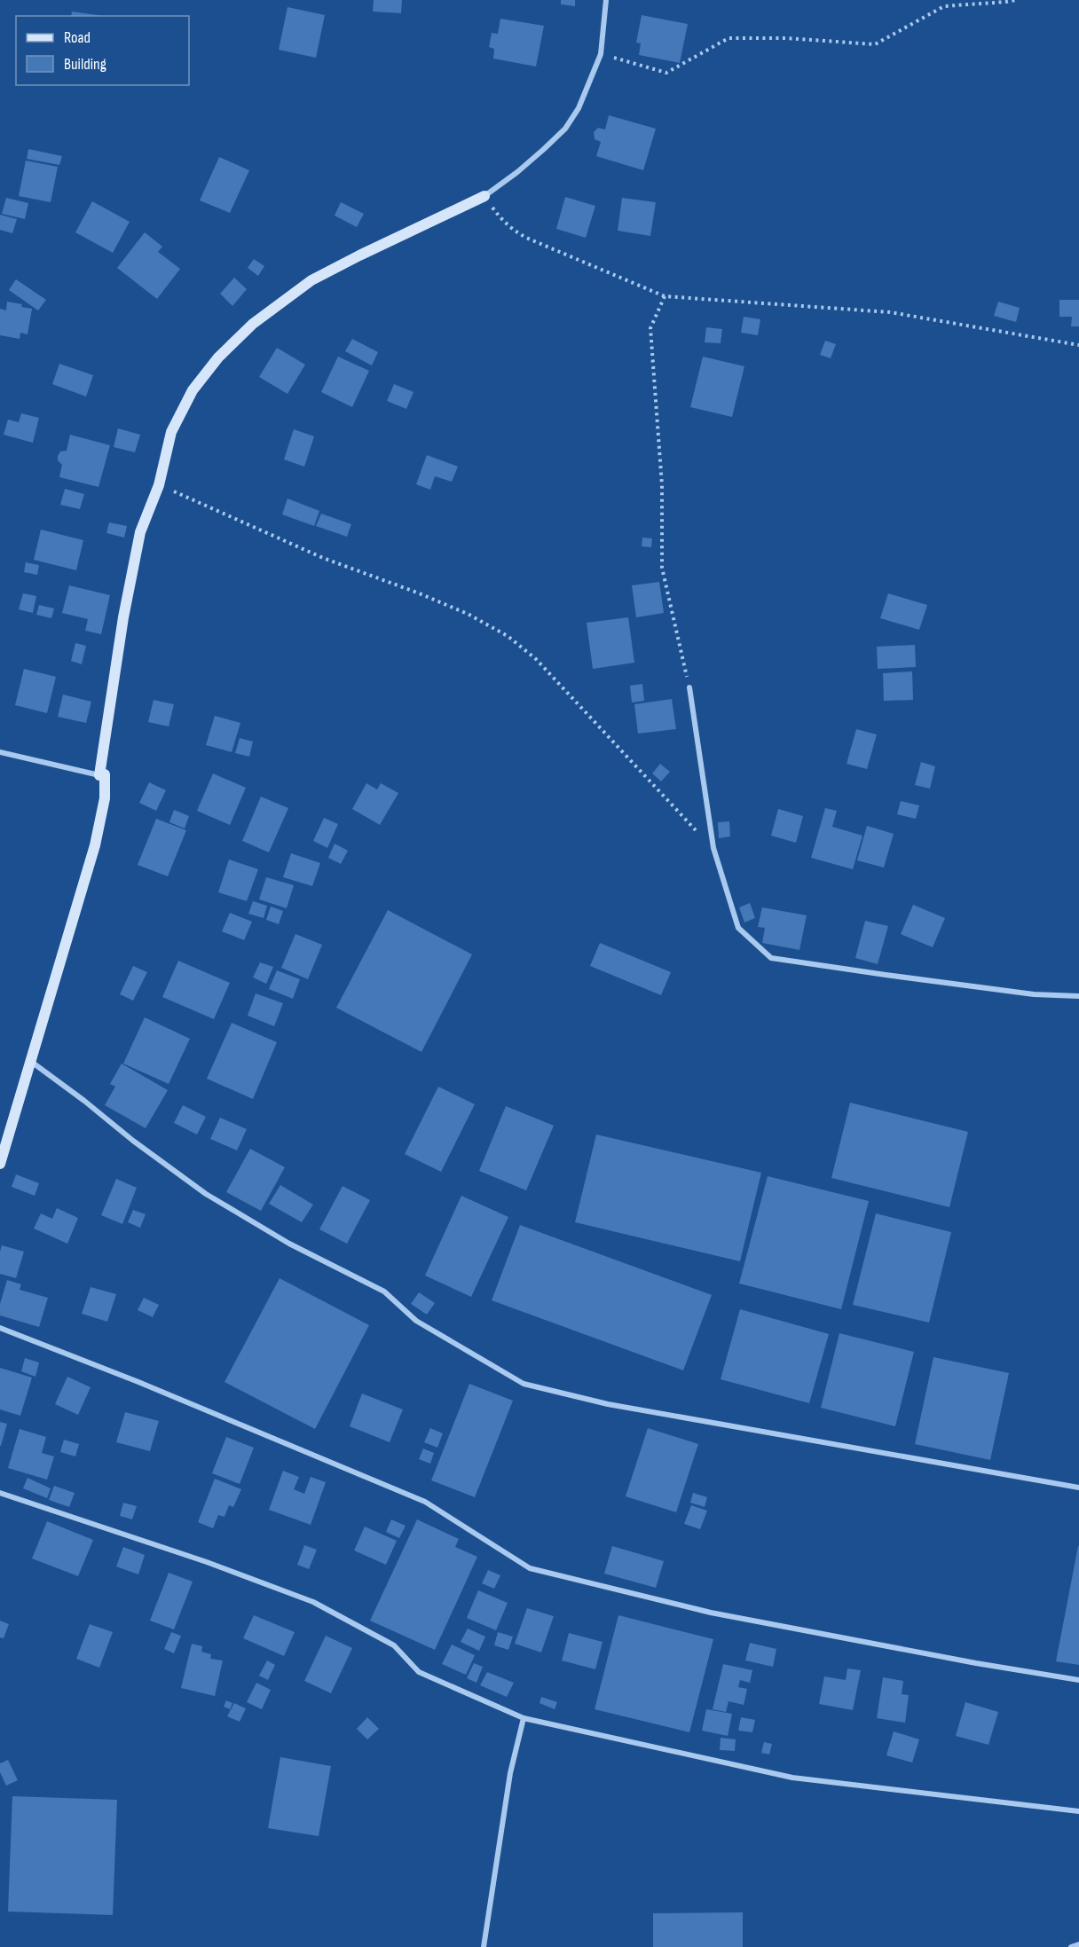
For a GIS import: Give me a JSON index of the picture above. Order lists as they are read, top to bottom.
{
  "legend": ["Road", "Building"]
}
